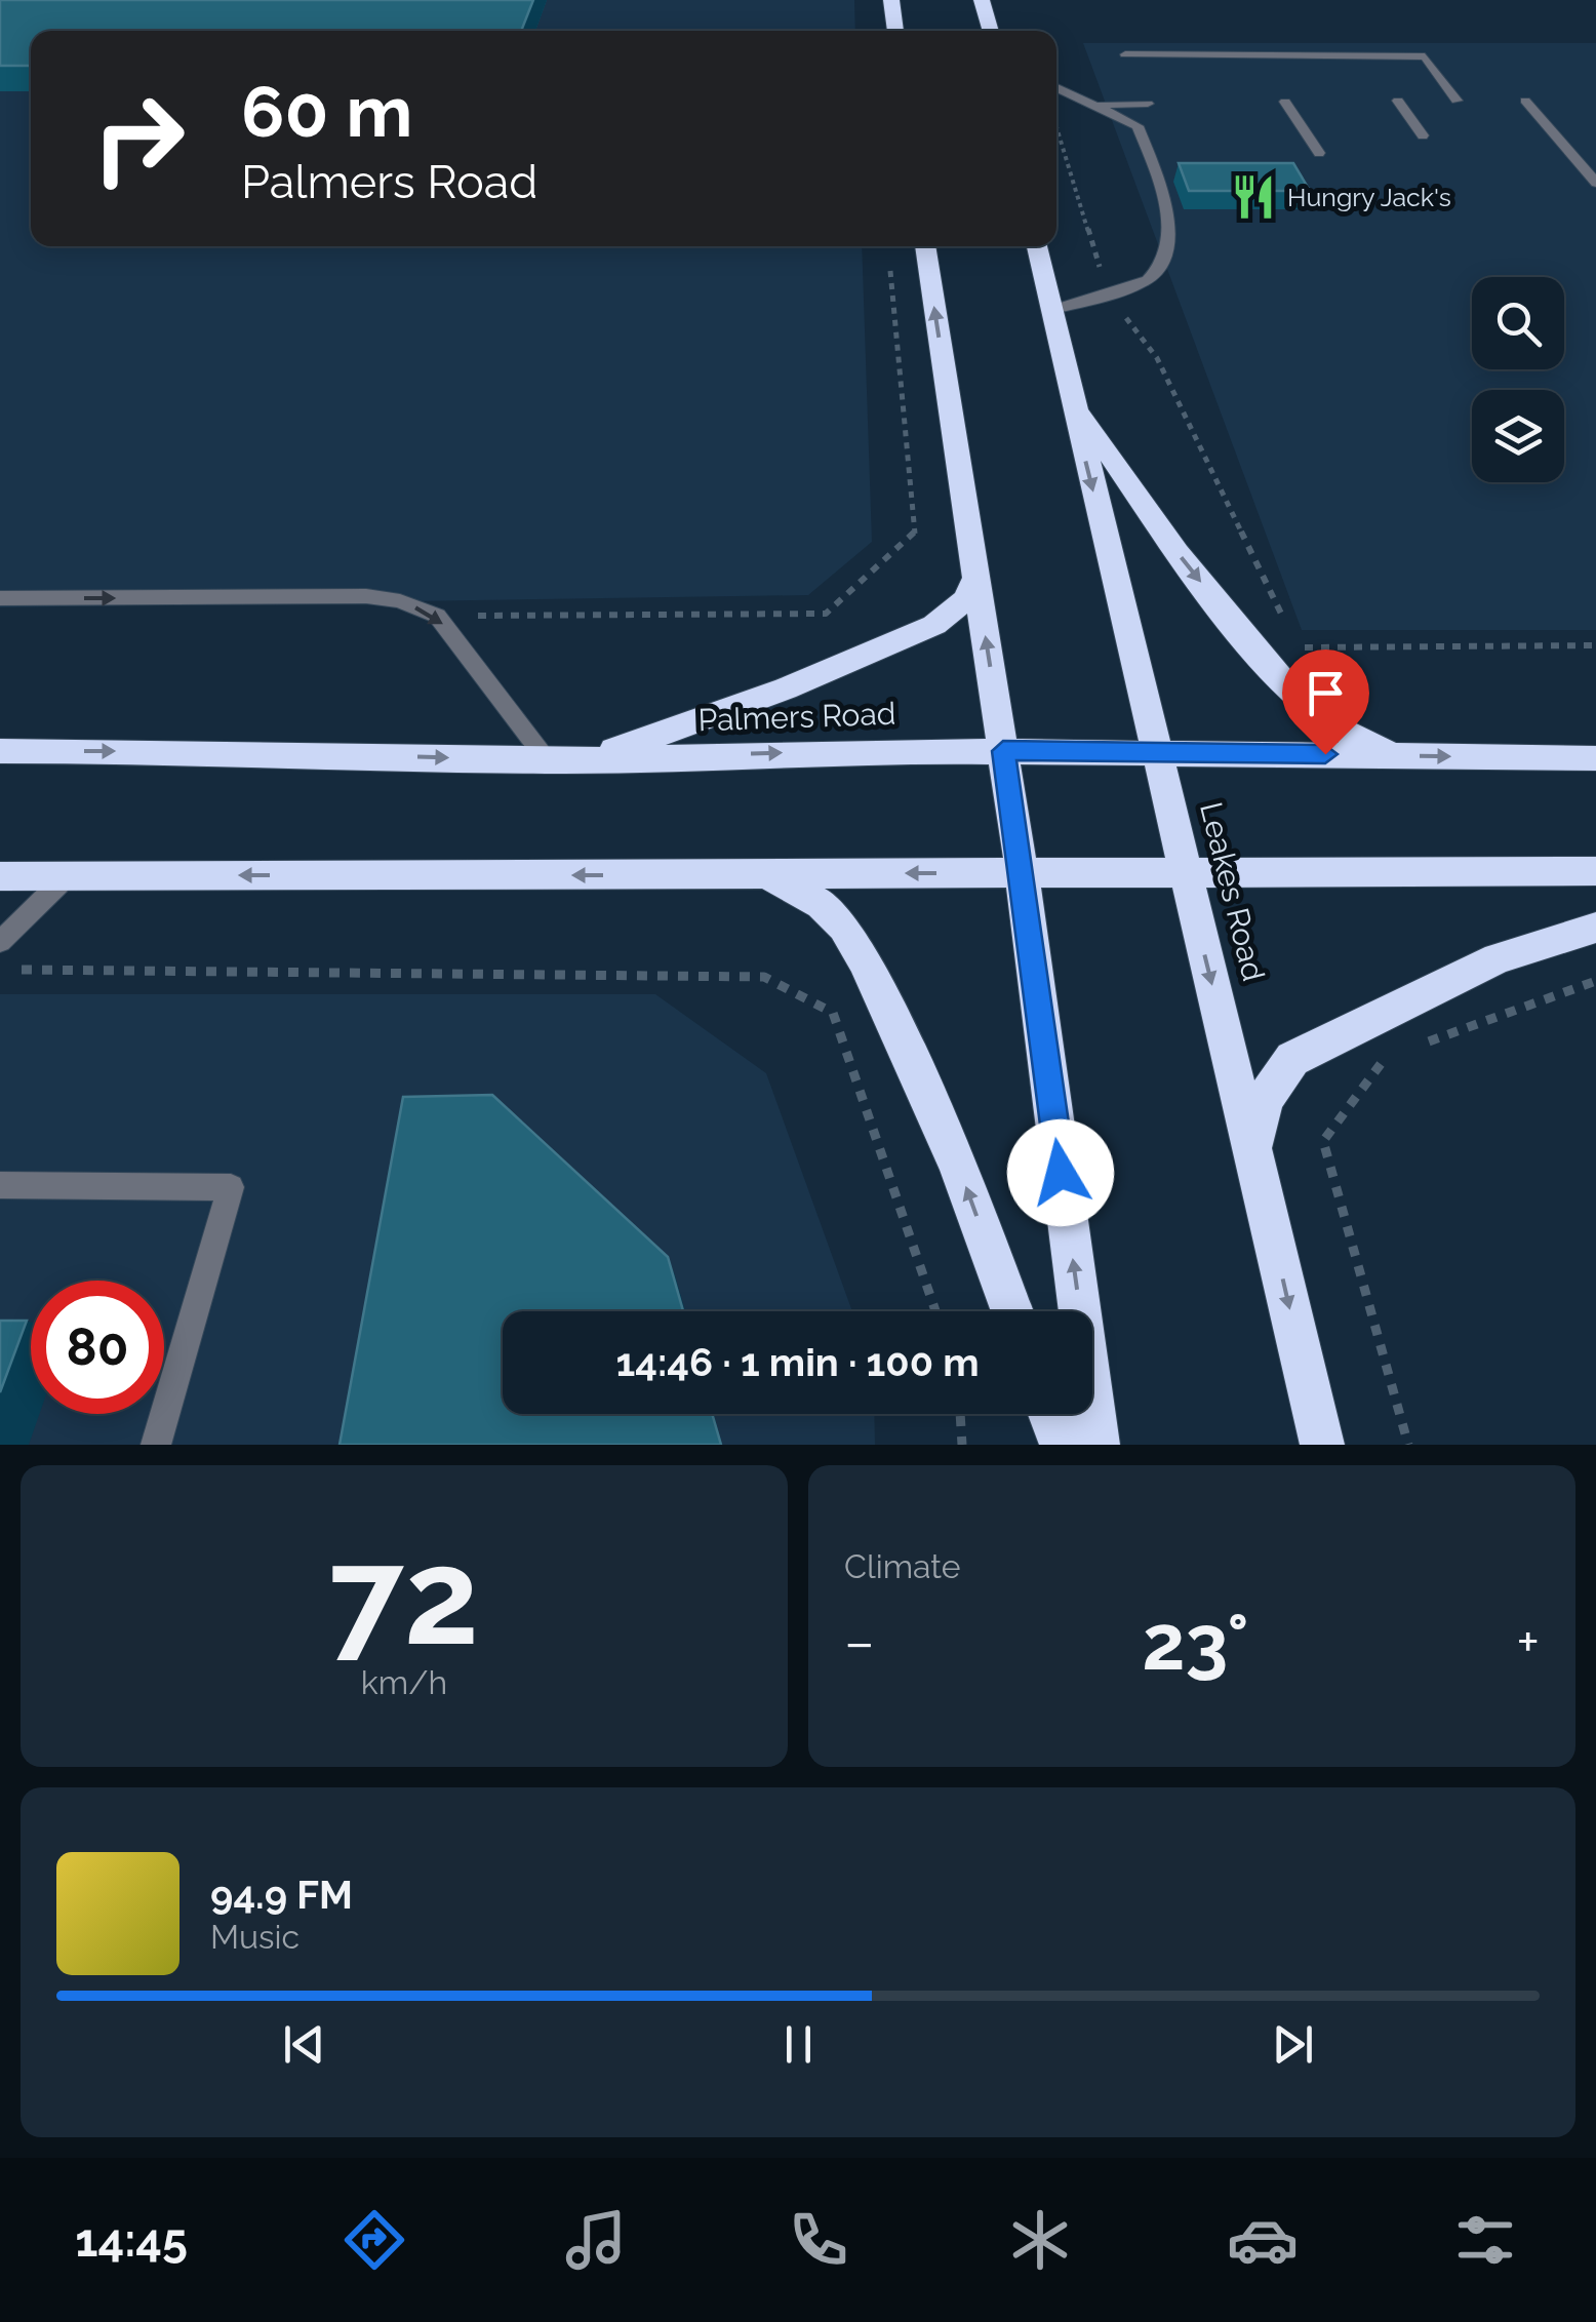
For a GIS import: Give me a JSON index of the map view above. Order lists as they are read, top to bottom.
{
  "streets": {
    "highway": ["Palmers Road", "Leakes Road"]
  },
  "crossings": [
    ["Palmers Road", "Leakes Road"]
  ],
  "places": {
    "restaurant": ["Hungry Jack's"]
  },
  "page": {
    "turn": ["60 m", "Palmers Road"],
    "limit": "80",
    "trip": "14:46 · 1 min · 100 m",
    "tile": [
      ["72", "km/h"],
      "Climate"
    ],
    "heat": ["−", "23°", "+"],
    "song": ["94.9 FM", "Music"],
    "tabs": "14:45"
  }
}
